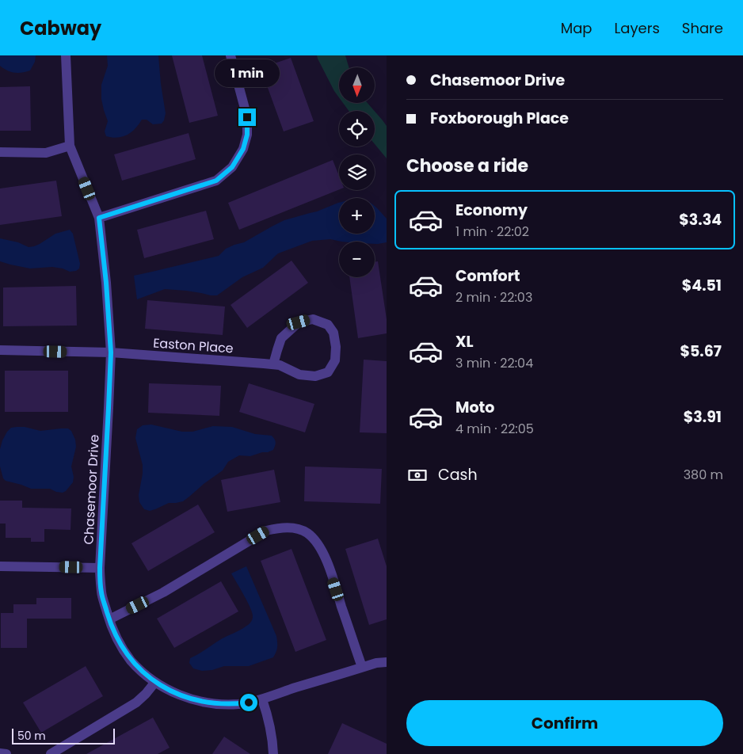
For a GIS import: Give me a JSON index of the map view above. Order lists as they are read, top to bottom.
{
  "streets": {
    "street": ["Easton Place", "Chasemoor Drive"]
  },
  "crossings": [
    ["Easton Place", "Chasemoor Drive"]
  ],
  "scale_bar": "50 m",
  "north": "bottom",
  "page": {
    "header": "Cabway",
    "nav": ["Map", "Layers", "Share"],
    "banner": ["Chasemoor Drive", "Foxborough Place"],
    "bubble": "1 min",
    "map_buttons": ["+", "−"],
    "heading": "Choose a ride",
    "list": [
      {
        "name": "Economy",
        "note": "1 min · 22:02",
        "value": "$3.34"
      },
      {
        "name": "Comfort",
        "note": "2 min · 22:03",
        "value": "$4.51"
      },
      {
        "name": "XL",
        "note": "3 min · 22:04",
        "value": "$5.67"
      },
      {
        "name": "Moto",
        "note": "4 min · 22:05",
        "value": "$3.91"
      }
    ],
    "pay": ["Cash", "380 m"],
    "buttons": "Confirm",
    "scale": "50 m"
  }
}
